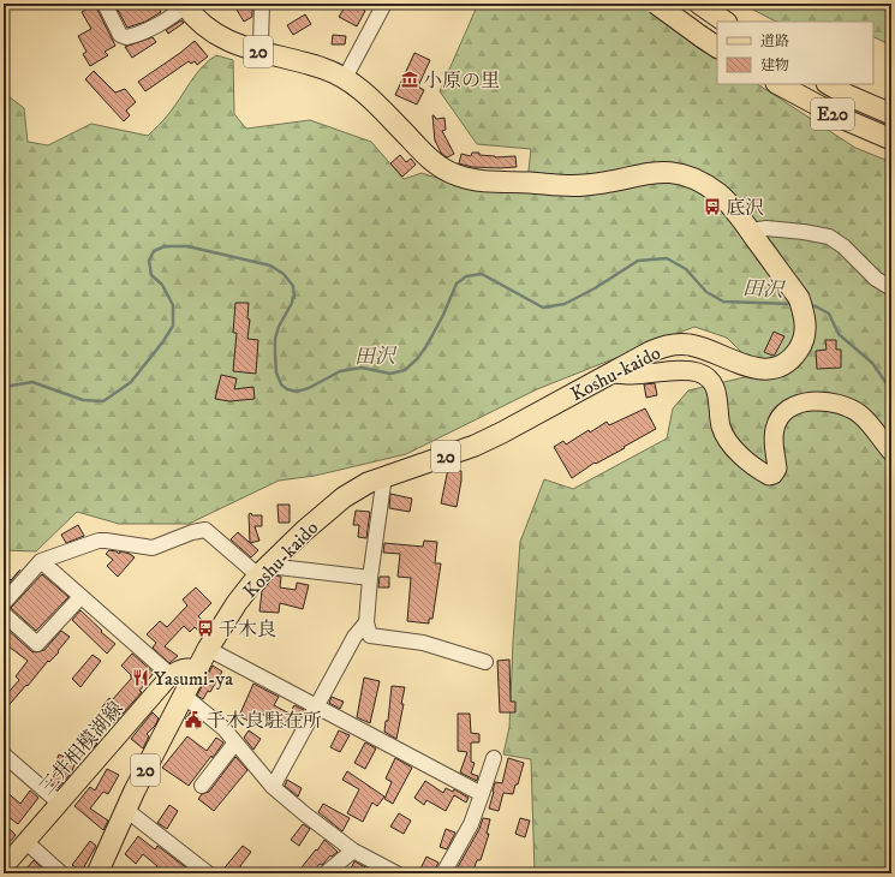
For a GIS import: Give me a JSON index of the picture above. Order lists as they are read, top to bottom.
{
  "streets": {
    "highway": ["20", "E20", "Koshu-kaido"],
    "main road": ["三井相模湖線"]
  },
  "water": ["田沢"],
  "places": {
    "museum": ["小原の里"],
    "bus stop": ["底沢", "千木良"],
    "restaurant": ["Yasumi-ya"],
    "public building": ["千木良駐在所"]
  },
  "legend": ["道路", "建物"]
}
